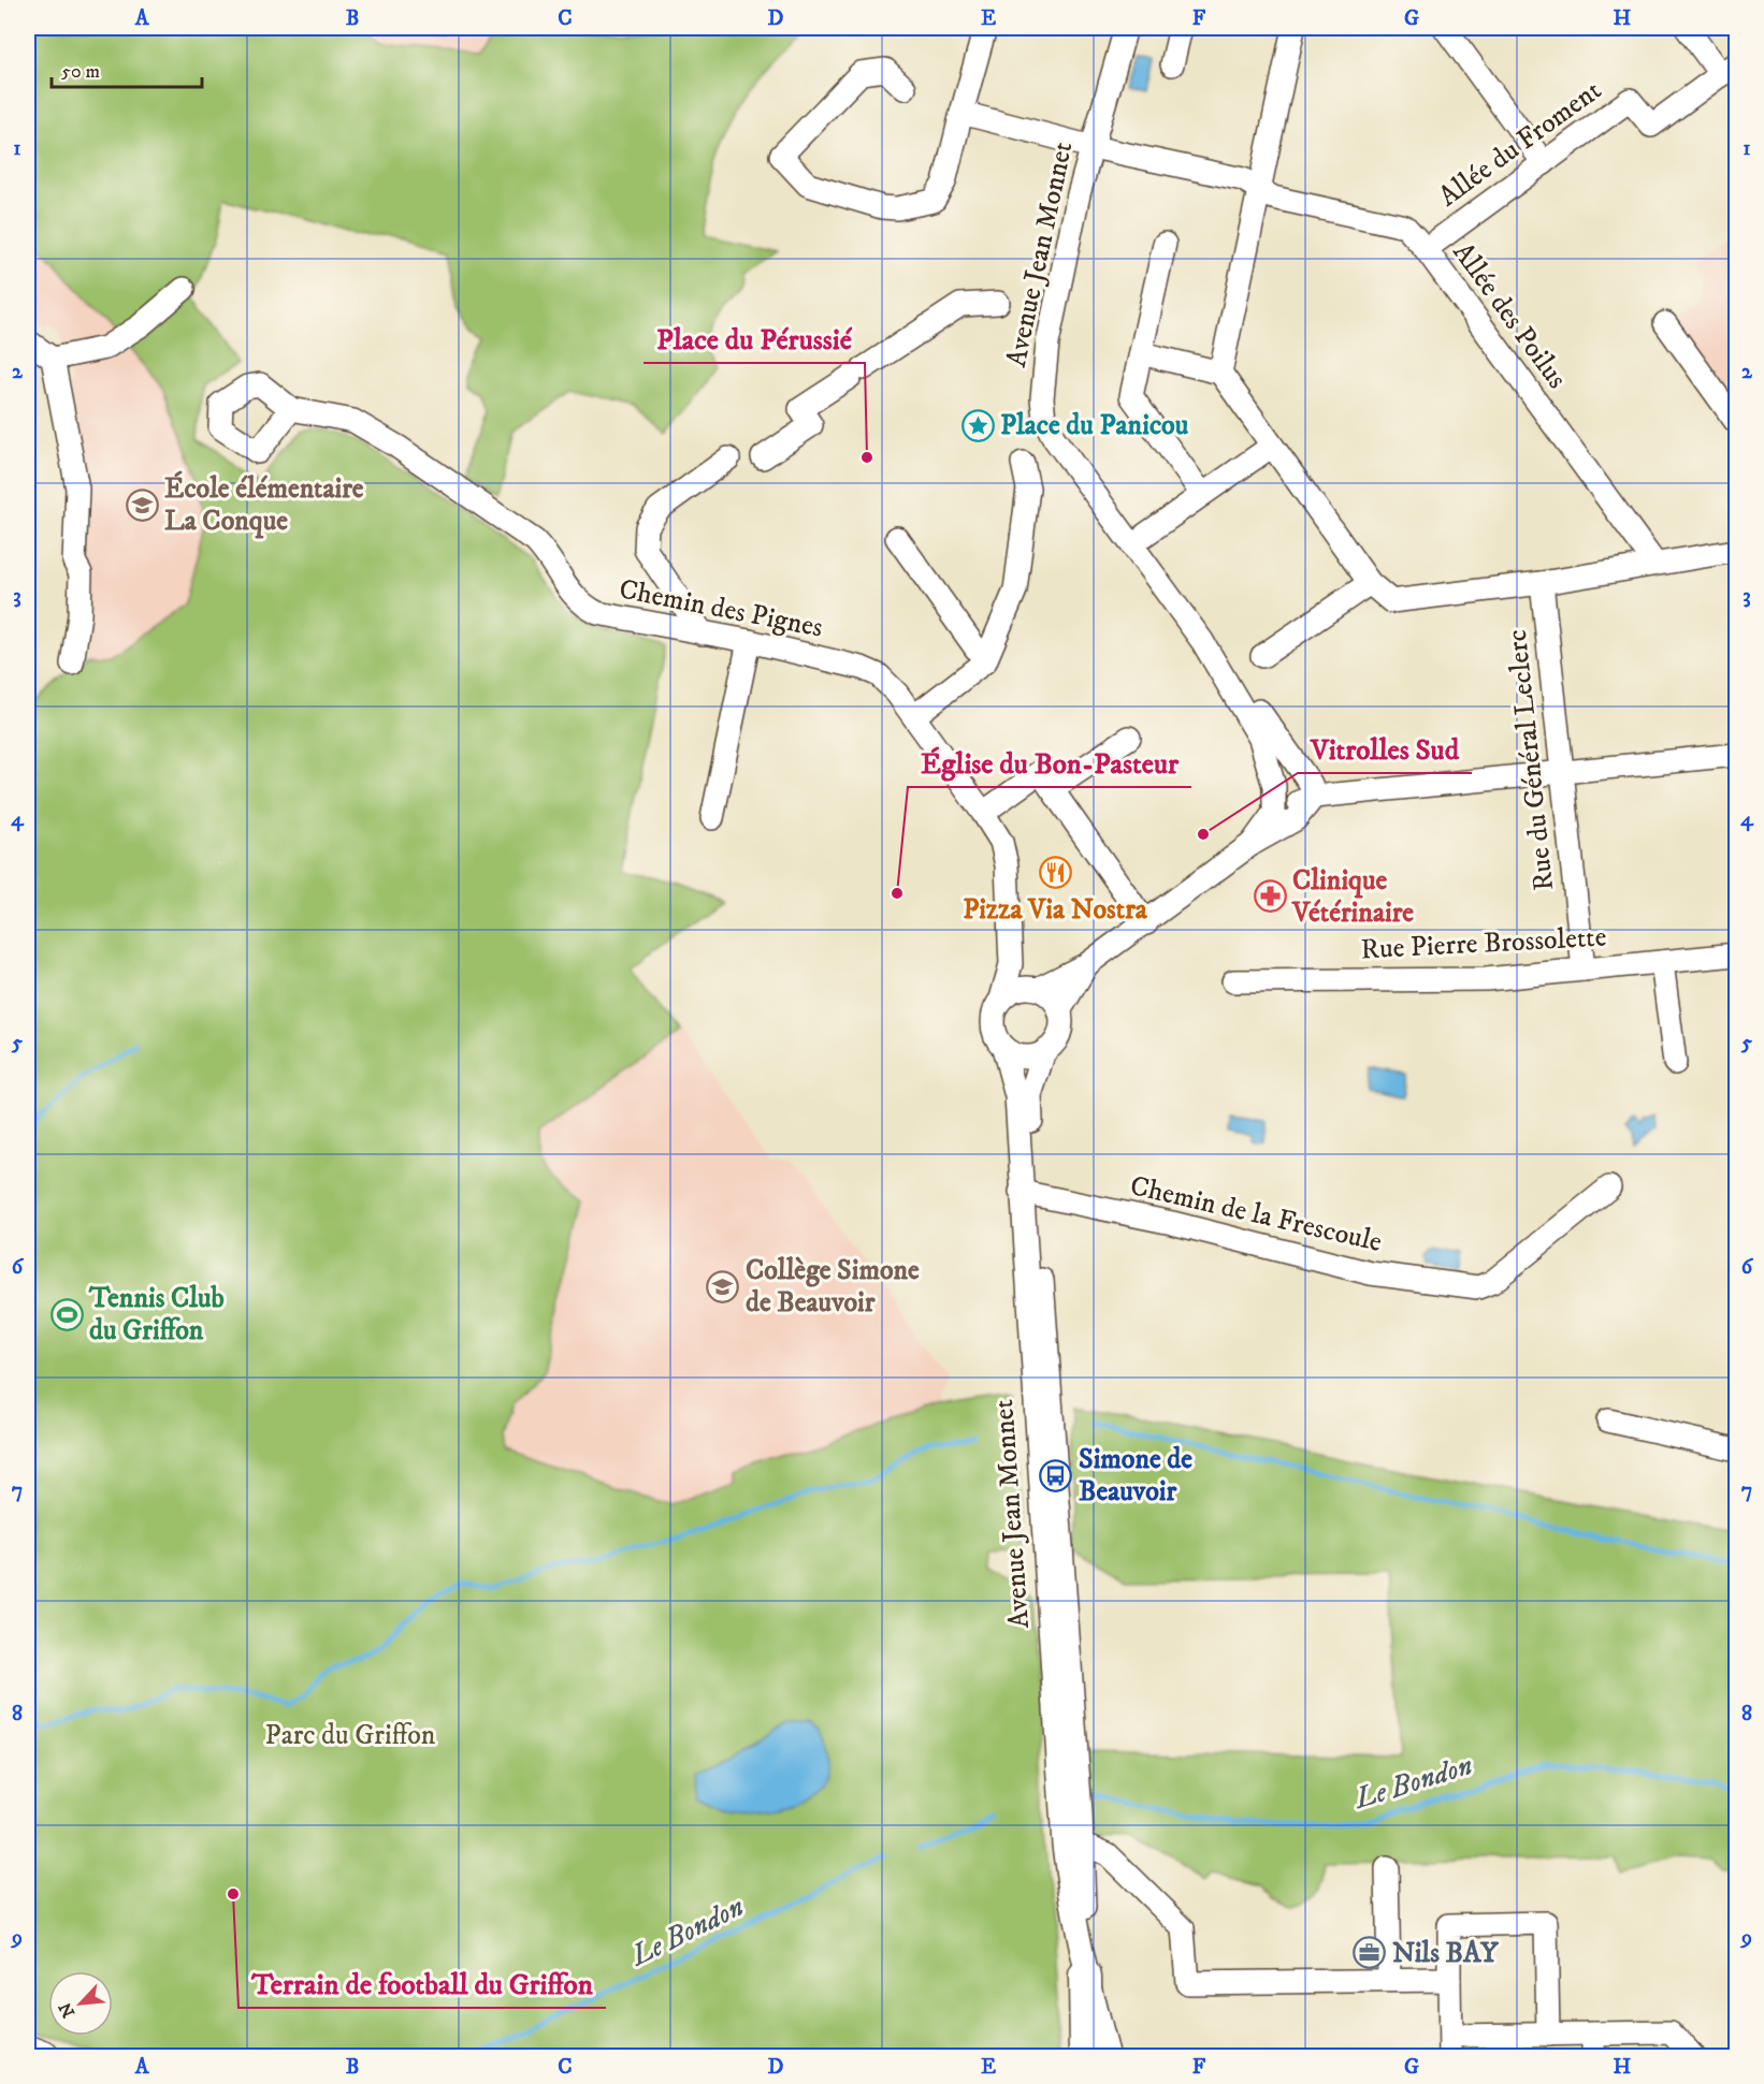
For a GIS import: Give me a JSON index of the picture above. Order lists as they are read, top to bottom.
{
  "streets": {
    "street": [
      "Allée du Froment",
      "Avenue Jean Monnet",
      "Allée des Poilus",
      "Chemin des Pignes",
      "Rue du Général Leclerc",
      "Rue Pierre Brossolette",
      "Chemin de la Frescoule"
    ]
  },
  "crossings": [
    ["Allée du Froment", "Allée des Poilus"],
    ["Avenue Jean Monnet", "Allée des Poilus"],
    ["Avenue Jean Monnet", "Chemin des Pignes"],
    ["Avenue Jean Monnet", "Chemin de la Frescoule"],
    ["Rue du Général Leclerc", "Rue Pierre Brossolette"]
  ],
  "water": ["Le Bondon"],
  "parks": ["Parc du Griffon"],
  "places": {
    "place": ["Place du Panicou"],
    "other": [
      "Place du Pérussié",
      "Vitrolles Sud",
      "Église du Bon-Pasteur",
      "Terrain de football du Griffon"
    ],
    "school or university": ["École élémentaire La Conque", "Collège Simone de Beauvoir"],
    "restaurant": ["Pizza Via Nostra"],
    "pharmacy": ["Clinique Vétérinaire"],
    "sports": ["Tennis Club du Griffon"],
    "bus stop": ["Simone de Beauvoir"],
    "office": ["Nils BAY"]
  },
  "scale_bar": "50 m",
  "north": "bottom left",
  "grid": {
    "columns": [
      "A",
      "B",
      "C",
      "D",
      "E",
      "F",
      "G",
      "H"
    ],
    "rows": [
      "1",
      "2",
      "3",
      "4",
      "5",
      "6",
      "7",
      "8",
      "9"
    ]
  }
}
